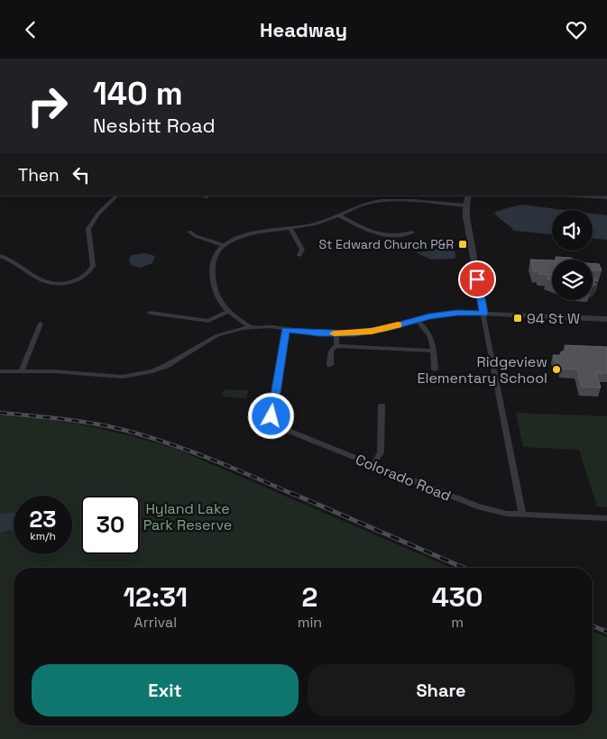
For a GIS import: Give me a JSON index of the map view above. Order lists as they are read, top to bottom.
{
  "streets": {
    "street": ["Colorado Road"]
  },
  "parks": ["Hyland Lake Park Reserve"],
  "places": {
    "transit": ["St Edward Church P&R", "94 St W"],
    "other": ["Ridgeview Elementary School"]
  },
  "page": {
    "header": "Headway",
    "turn": ["140 m", "Nesbitt Road"],
    "then": "Then",
    "speed": "23 km/h",
    "limit": "30",
    "eta": [
      "12:31",
      "Arrival",
      "2",
      "min",
      "430",
      "m"
    ],
    "buttons": ["Exit", "Share"]
  }
}
